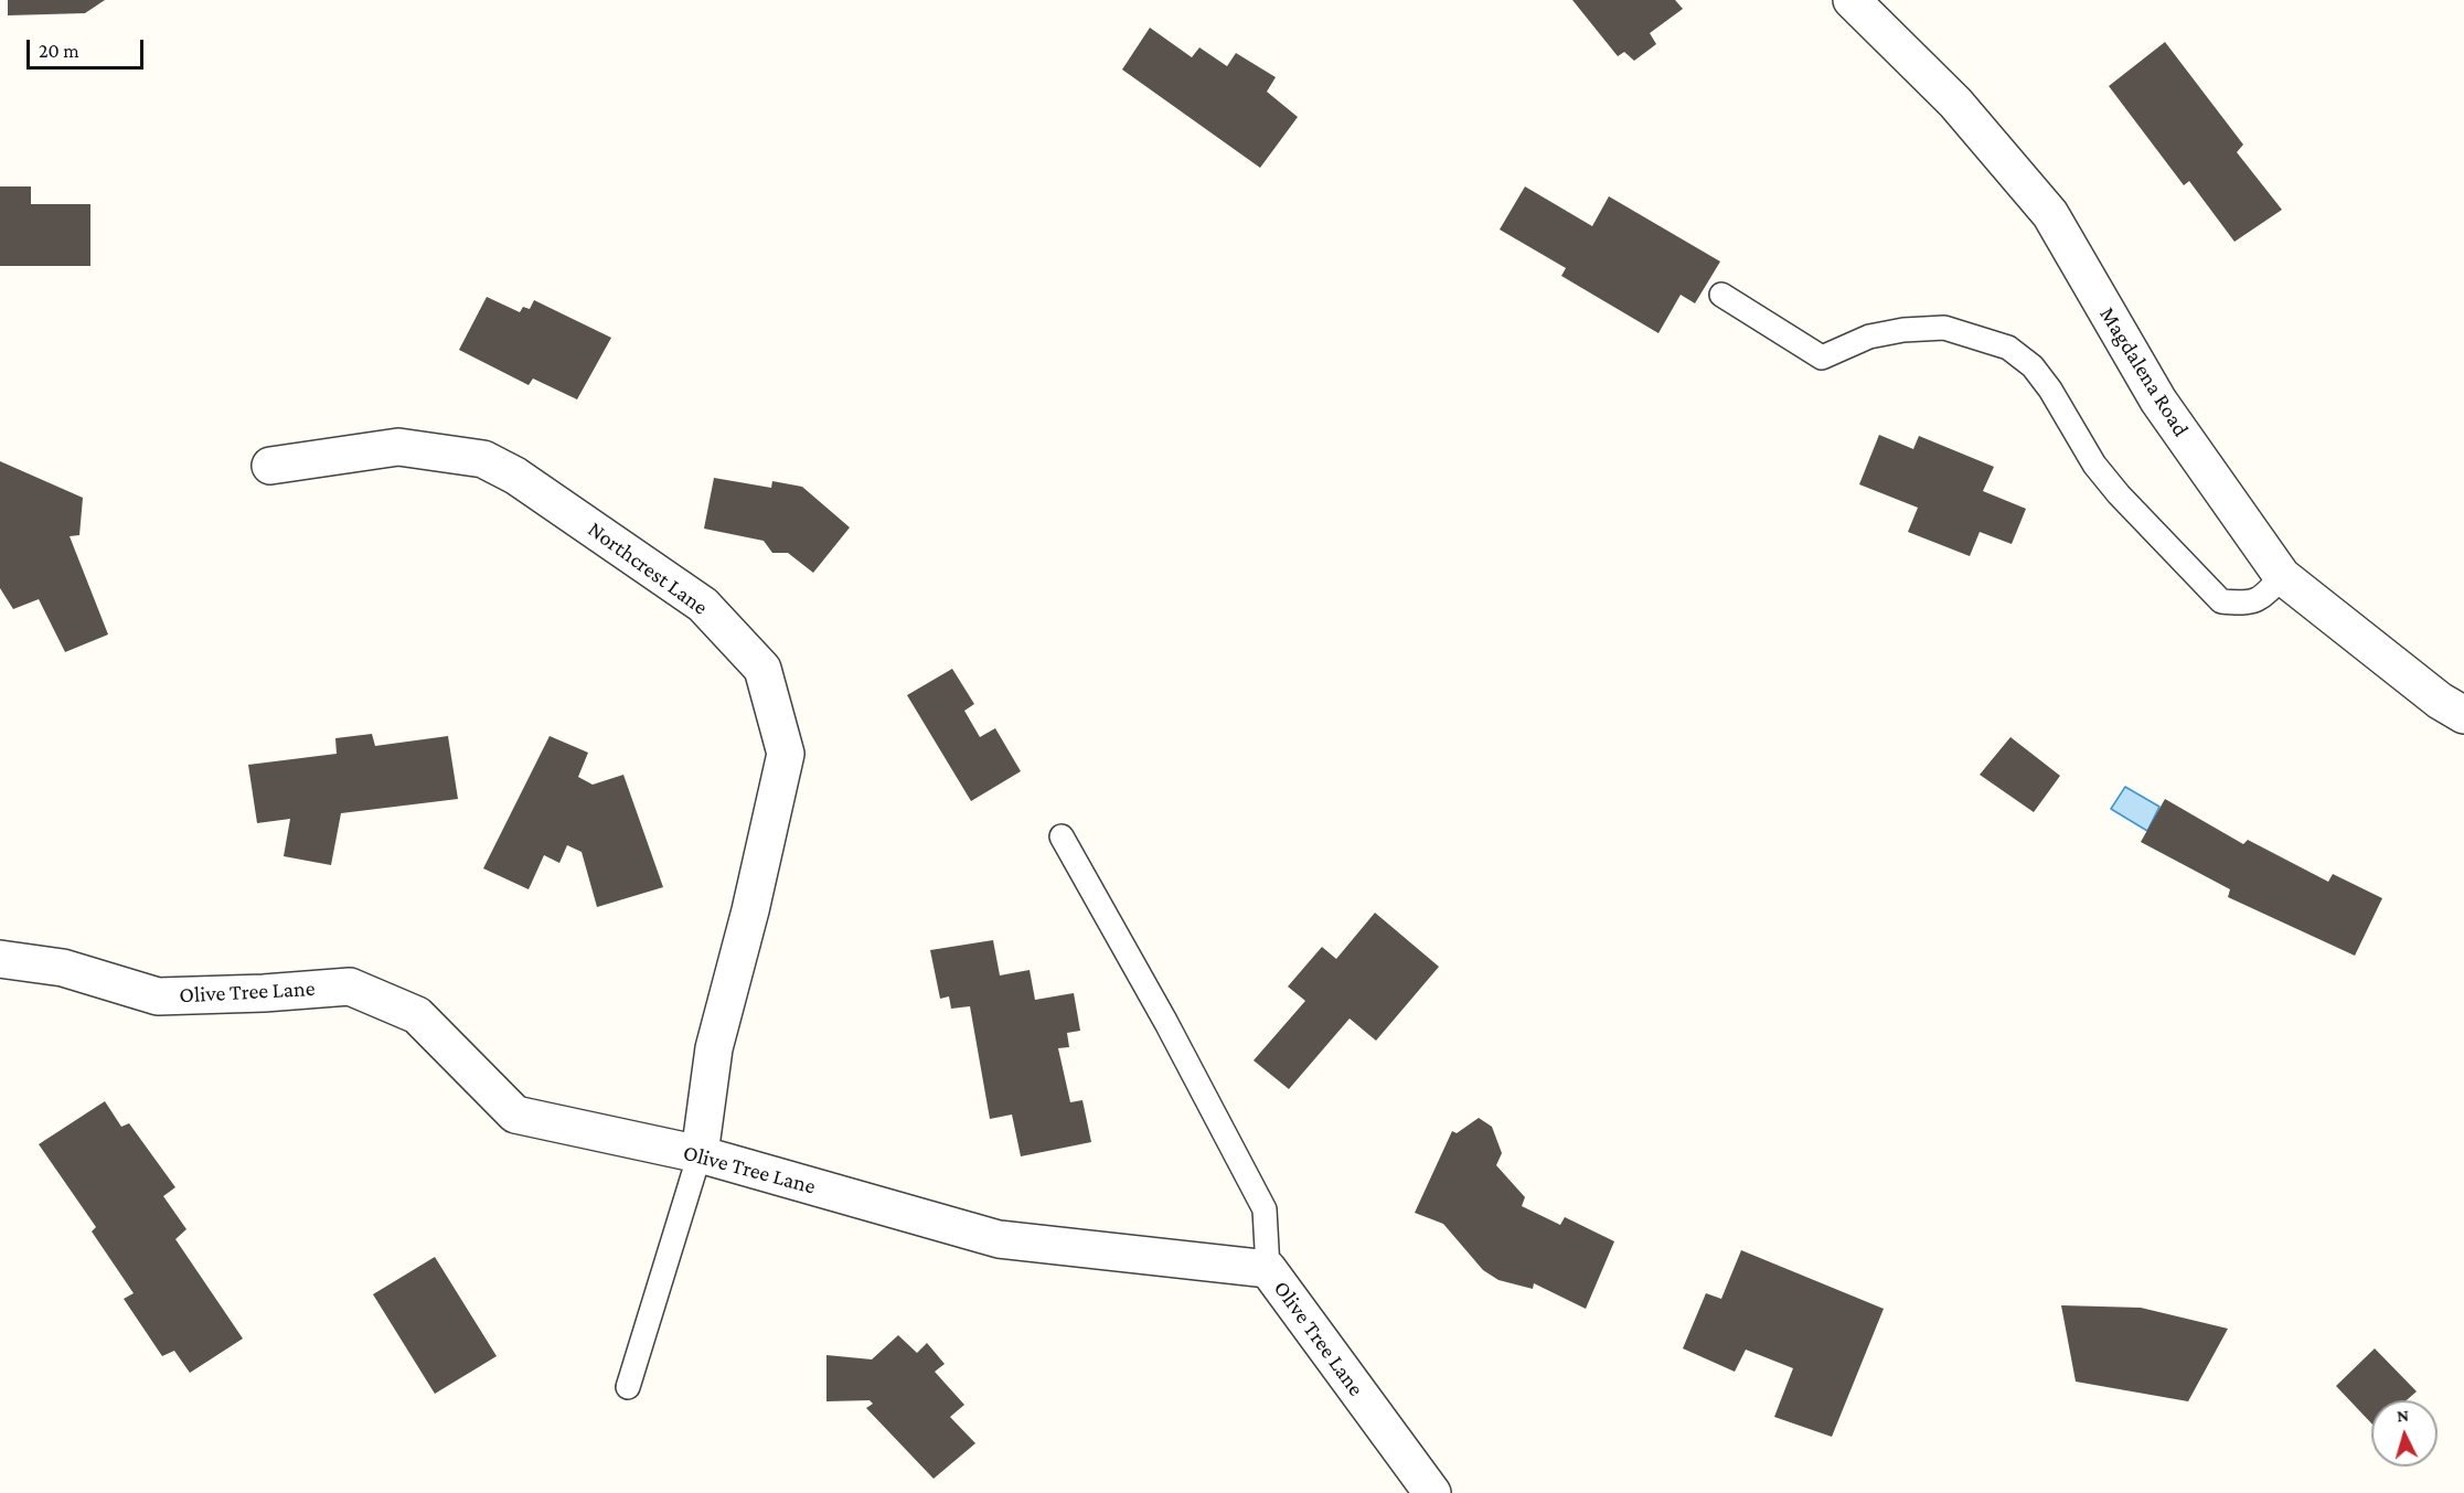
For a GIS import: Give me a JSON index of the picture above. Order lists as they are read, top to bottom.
{
  "streets": {
    "street": ["Magdalena Road", "Northcrest Lane", "Olive Tree Lane"]
  },
  "crossings": [
    ["Northcrest Lane", "Olive Tree Lane"]
  ],
  "scale_bar": "20 m",
  "north": "top"
}
